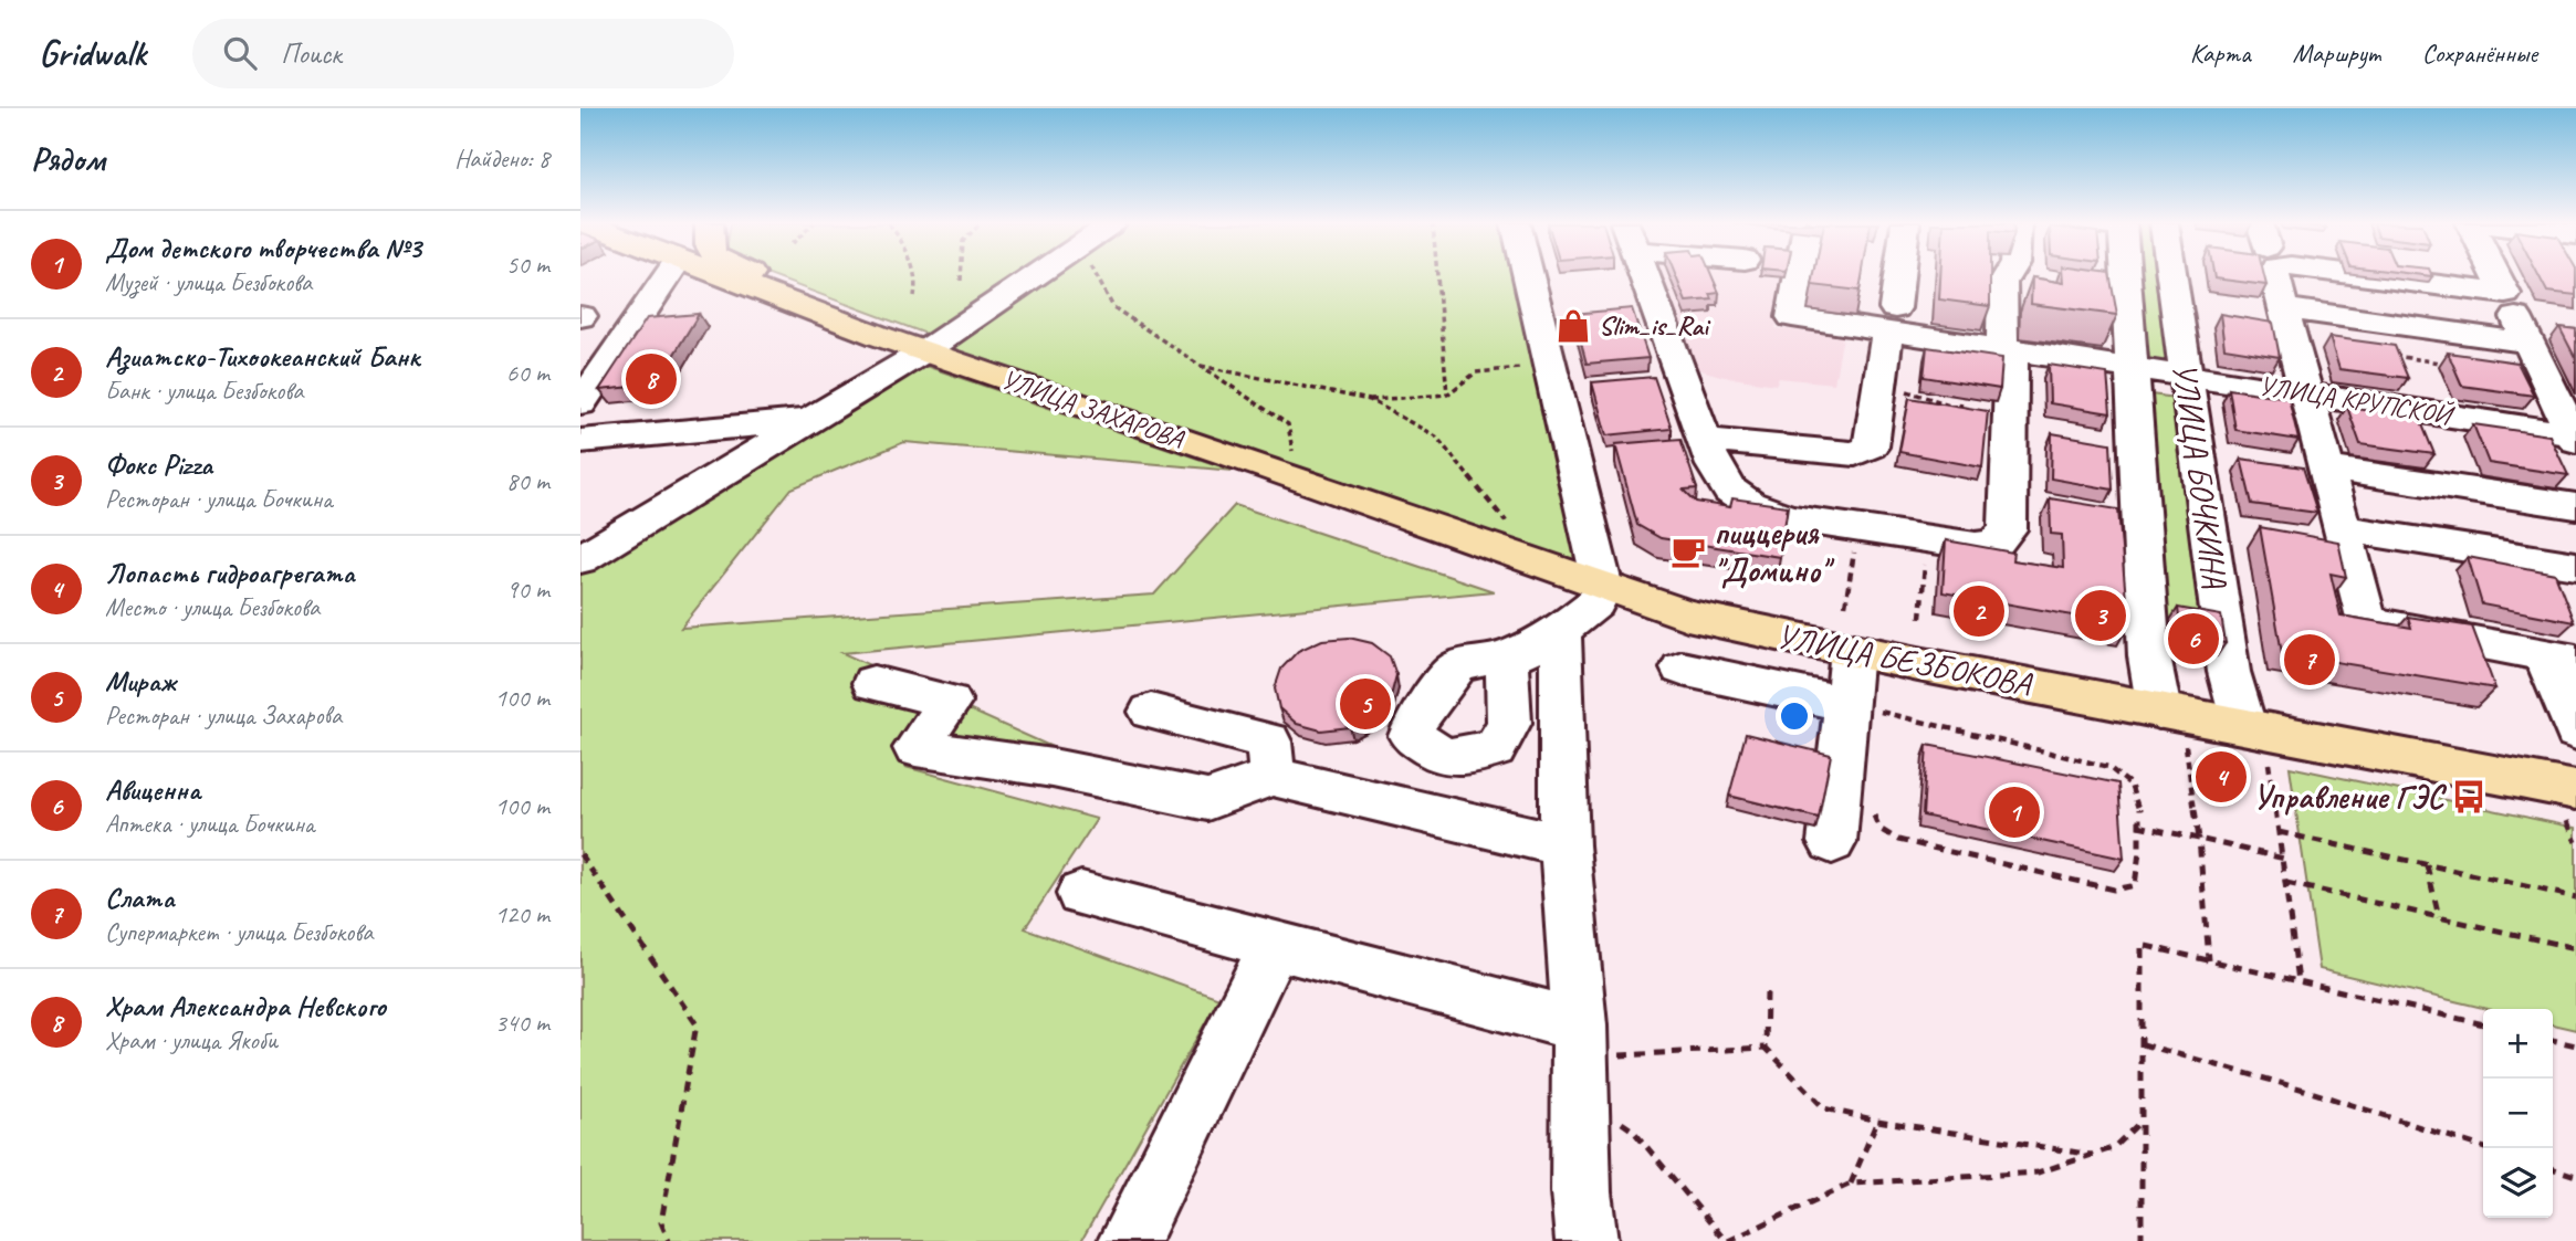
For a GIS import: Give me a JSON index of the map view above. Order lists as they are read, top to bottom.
{
  "streets": {
    "main road": ["УЛИЦА ЗАХАРОВА", "УЛИЦА БЕЗБОКОВА"],
    "street": ["УЛИЦА КРУПСКОЙ", "УЛИЦА БОЧКИНА"]
  },
  "crossings": [
    ["УЛИЦА КРУПСКОЙ", "УЛИЦА БОЧКИНА"],
    ["УЛИЦА ЗАХАРОВА", "УЛИЦА БЕЗБОКОВА"],
    ["УЛИЦА БОЧКИНА", "УЛИЦА БЕЗБОКОВА"]
  ],
  "places": {
    "shop": ["Slim_is_Rai"],
    "cafe": ["пиццерия \"Домино\""],
    "bus stop": ["Управление ГЭС"]
  },
  "page": {
    "header": "Gridwalk",
    "search": "Поиск",
    "nav": ["Карта", "Маршрут", "Сохранённые"],
    "heading": ["Рядом", "Найдено: 8"],
    "list": [
      {
        "mark": "1",
        "name": "Дом детского творчества №3",
        "note": "Музей · улица Безбокова",
        "value": "50 m"
      },
      {
        "mark": "2",
        "name": "Азиатско-Тихоокеанский Банк",
        "note": "Банк · улица Безбокова",
        "value": "60 m"
      },
      {
        "mark": "3",
        "name": "Фокс Pizza",
        "note": "Ресторан · улица Бочкина",
        "value": "80 m"
      },
      {
        "mark": "4",
        "name": "Лопасть гидроагрегата",
        "note": "Место · улица Безбокова",
        "value": "90 m"
      },
      {
        "mark": "5",
        "name": "Мираж",
        "note": "Ресторан · улица Захарова",
        "value": "100 m"
      },
      {
        "mark": "6",
        "name": "Авиценна",
        "note": "Аптека · улица Бочкина",
        "value": "100 m"
      },
      {
        "mark": "7",
        "name": "Слата",
        "note": "Супермаркет · улица Безбокова",
        "value": "120 m"
      },
      {
        "mark": "8",
        "name": "Храм Александра Невского",
        "note": "Храм · улица Якоби",
        "value": "340 m"
      }
    ],
    "pins": [
      "8",
      "2",
      "3",
      "6",
      "7",
      "5",
      "4",
      "1"
    ],
    "map_buttons": ["+", "−"]
  }
}
